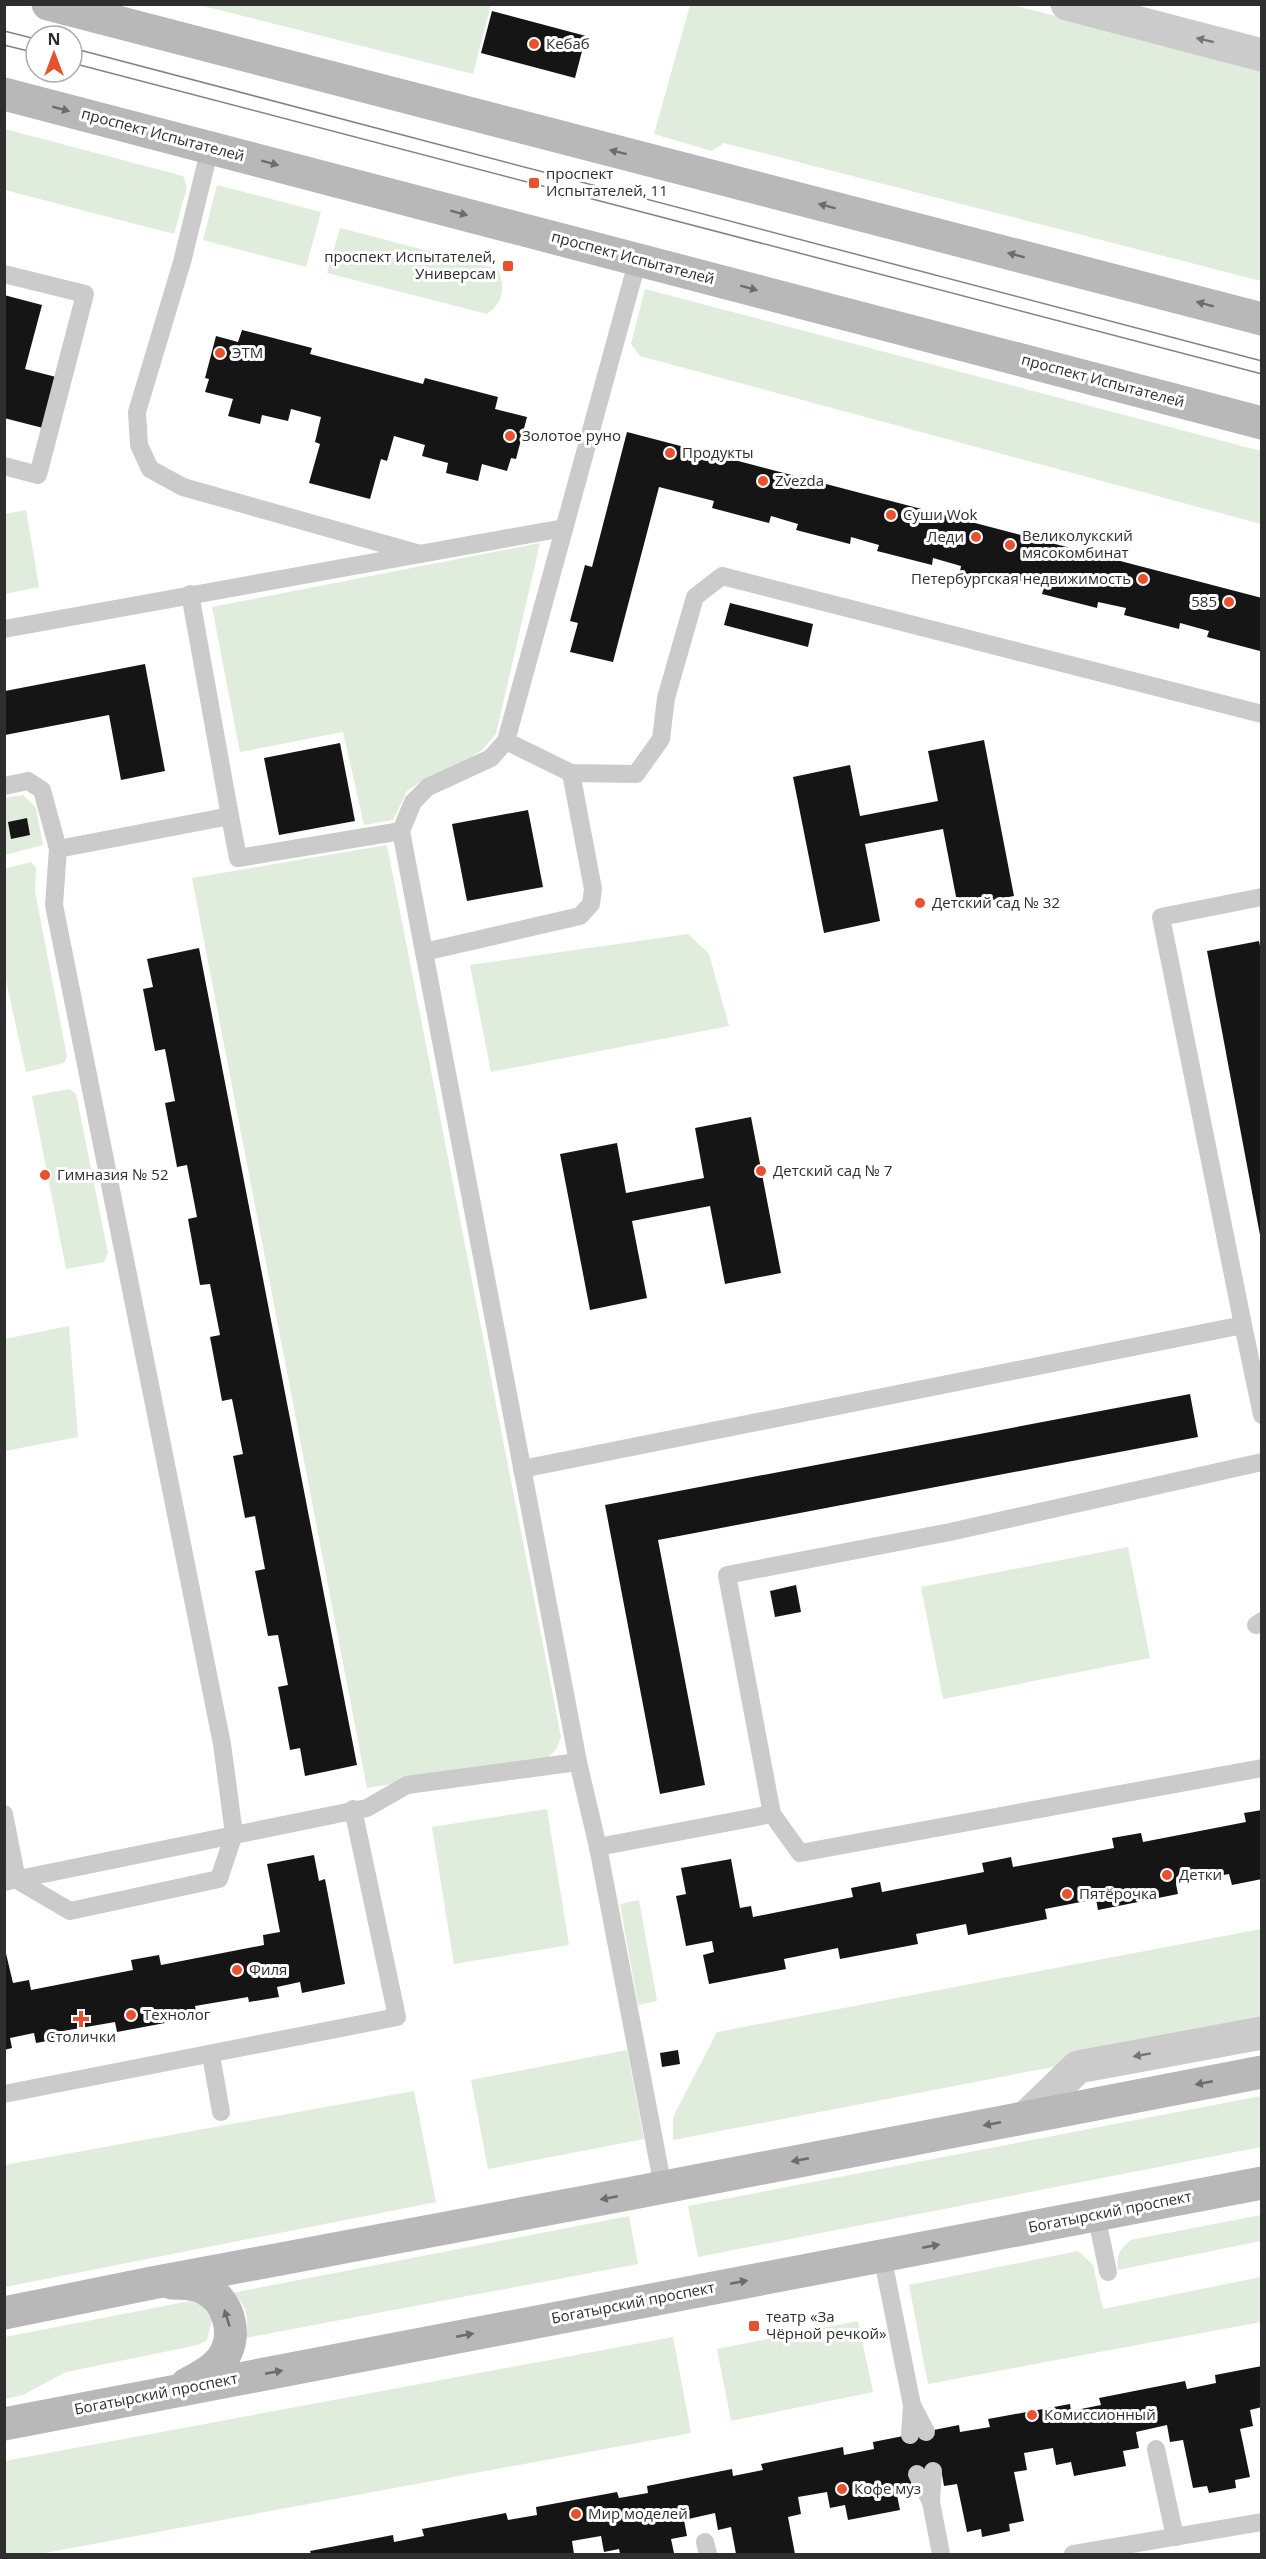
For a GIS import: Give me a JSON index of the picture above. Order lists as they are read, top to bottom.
{
  "streets": {
    "main road": ["проспект Испытателей", "Богатырский проспект"]
  },
  "places": {
    "other": [
      "Кебаб",
      "ЭТМ",
      "Золотое руно",
      "Продукты",
      "Zvezda",
      "Суши Wok",
      "Леди",
      "Великолукский мясокомбинат",
      "Петербургская недвижимость",
      "585",
      "Детский сад № 32",
      "Детский сад № 7",
      "Гимназия № 52",
      "Детки",
      "Пятёрочка",
      "Филя",
      "Технолог",
      "Комиссионный",
      "Кофе муз",
      "Мир моделей"
    ],
    "transit": ["проспект Испытателей, 11", "проспект Испытателей, Универсам", "театр «За Чёрной речкой»"],
    "health": ["Столички"]
  },
  "north": "top"
}
